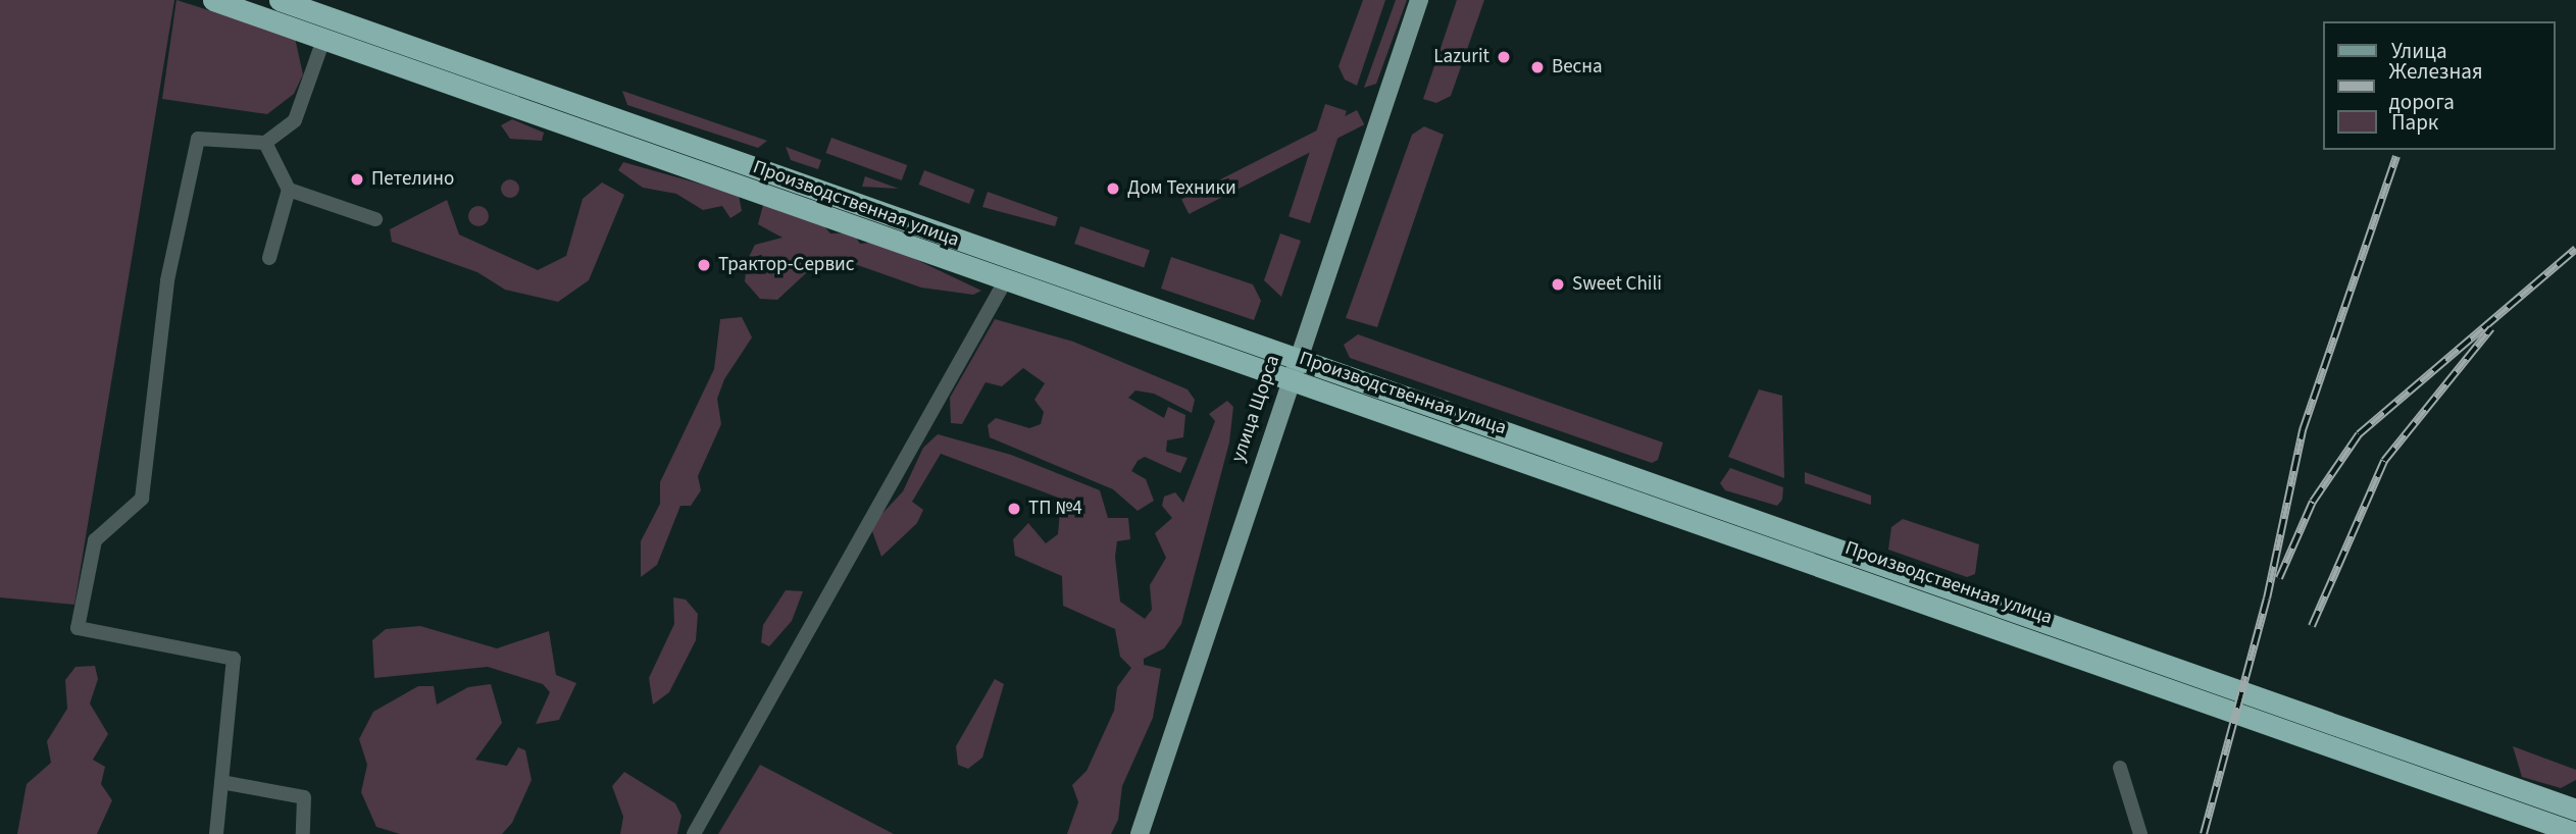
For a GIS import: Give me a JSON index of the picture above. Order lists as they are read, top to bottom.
{
  "streets": {
    "highway": ["Производственная улица"],
    "main road": ["улица Щорса"]
  },
  "crossings": [
    ["Производственная улица", "улица Щорса"]
  ],
  "places": [
    "Lazurit",
    "Весна",
    "Петелино",
    "Дом Техники",
    "Трактор-Сервис",
    "Sweet Chili",
    "ТП №4"
  ],
  "legend": ["Улица", "Железная дорога", "Парк"]
}
